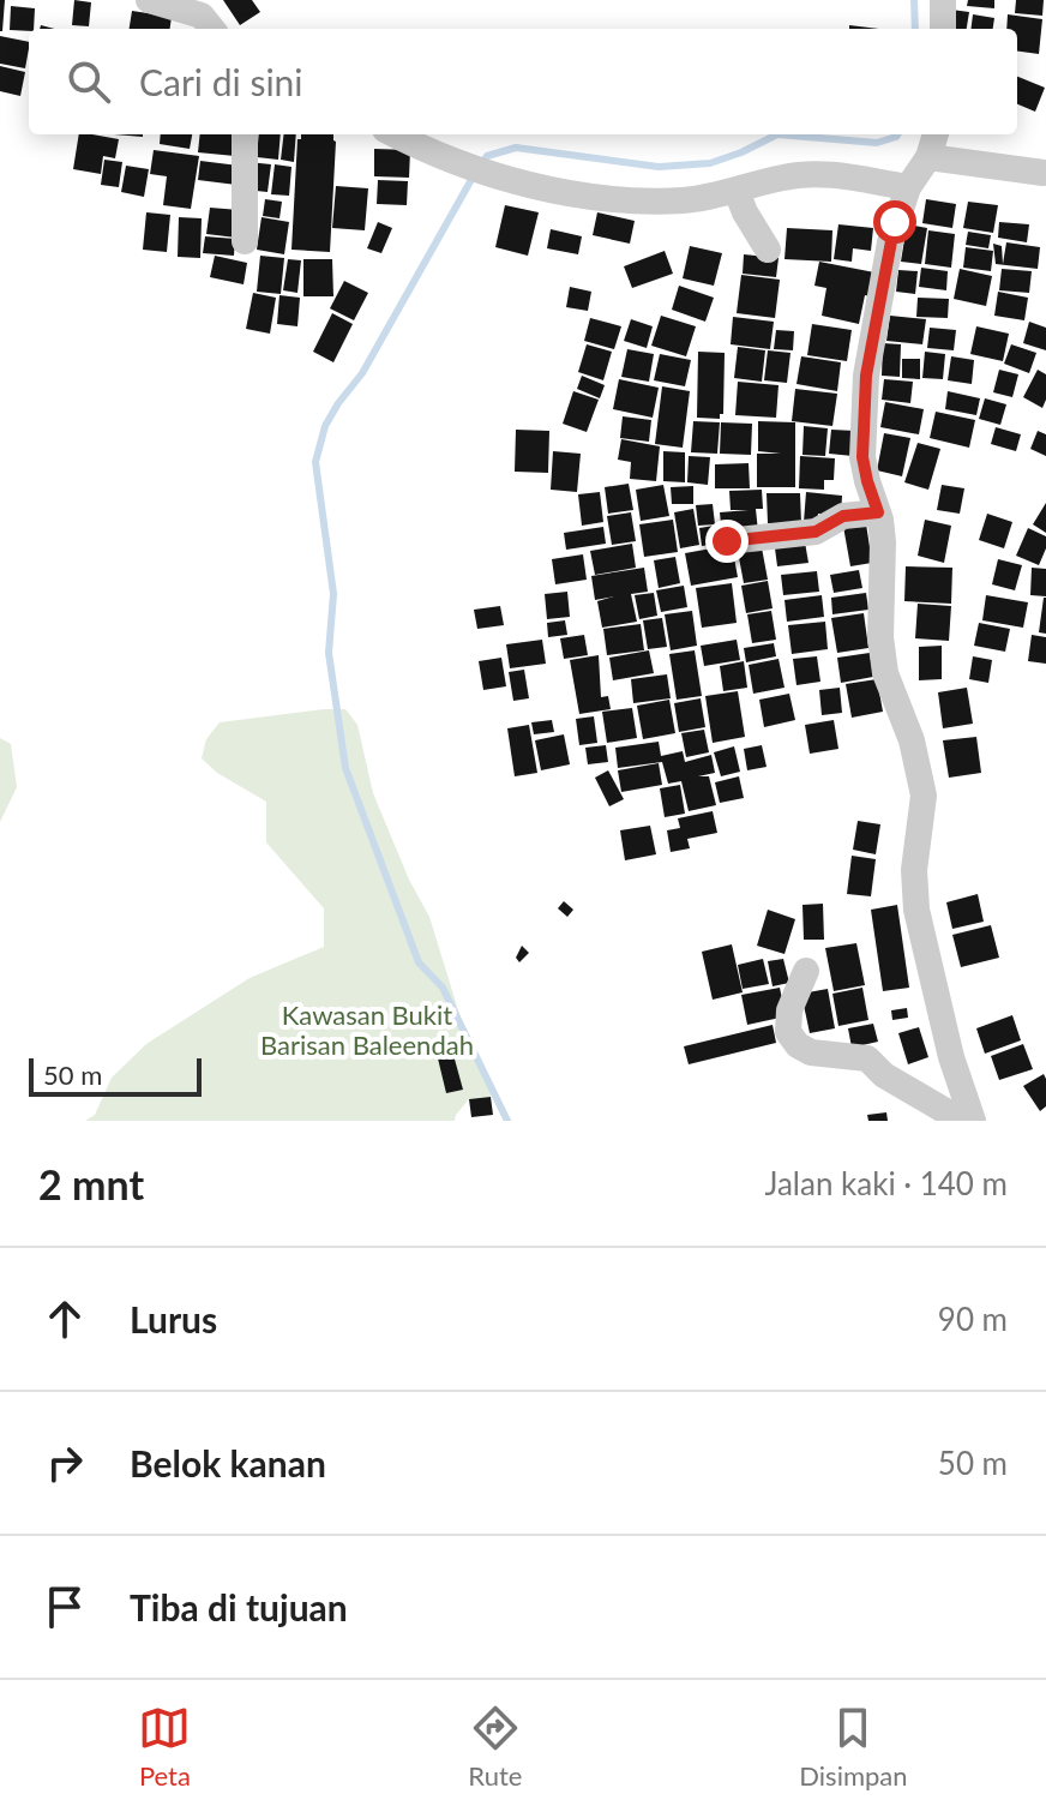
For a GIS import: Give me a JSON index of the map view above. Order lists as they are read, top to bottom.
{
  "parks": ["Kawasan Bukit Barisan Baleendah"],
  "scale_bar": "50 m",
  "page": {
    "search": "Cari di sini",
    "scale": "50 m",
    "heading": ["2 mnt", "Jalan kaki · 140 m"],
    "list": [
      ["Lurus", "90 m"],
      ["Belok kanan", "50 m"],
      "Tiba di tujuan"
    ],
    "nav": ["Peta", "Rute", "Disimpan"]
  }
}
